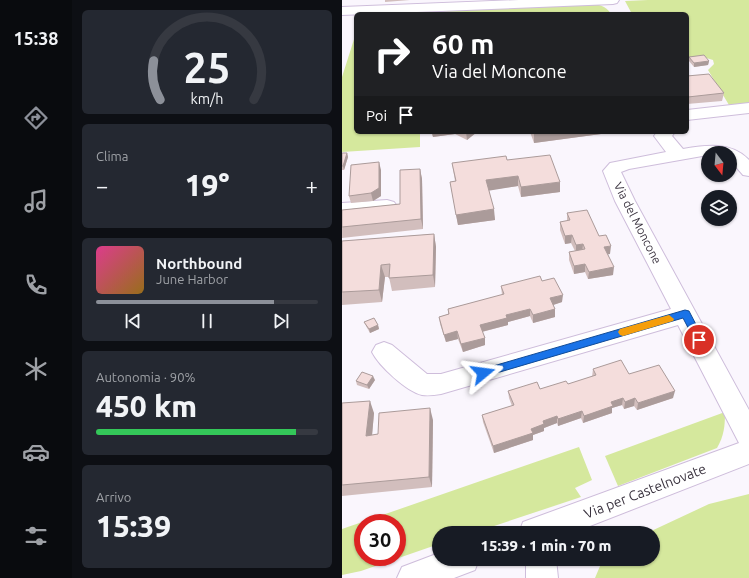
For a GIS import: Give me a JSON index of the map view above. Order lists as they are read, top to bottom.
{
  "streets": {
    "street": ["Via del Moncone", "Via per Castelnovate"]
  },
  "north": "bottom",
  "page": {
    "tabs": "15:38",
    "turn": ["60 m", "Via del Moncone"],
    "then": "Poi",
    "tile": [
      "Clima",
      ["Autonomia · 90%", "450 km"],
      ["Arrivo", "15:39"]
    ],
    "heat": ["−", "19°", "+"],
    "song": ["Northbound", "June Harbor"],
    "limit": "30",
    "trip": "15:39 · 1 min · 70 m",
    "gauge": ["25", "km/h"]
  }
}
